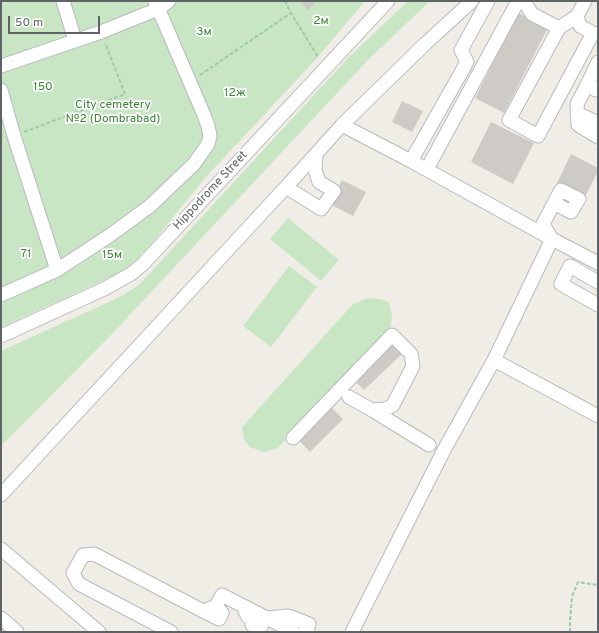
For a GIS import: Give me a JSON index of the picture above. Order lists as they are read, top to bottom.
{
  "streets": {
    "street": ["Hippodrome Street"]
  },
  "parks": [
    "2м",
    "3м",
    "150",
    "12ж",
    "City cemetery №2 (Dombrabad)",
    "71",
    "15м"
  ],
  "scale_bar": "50 m"
}
